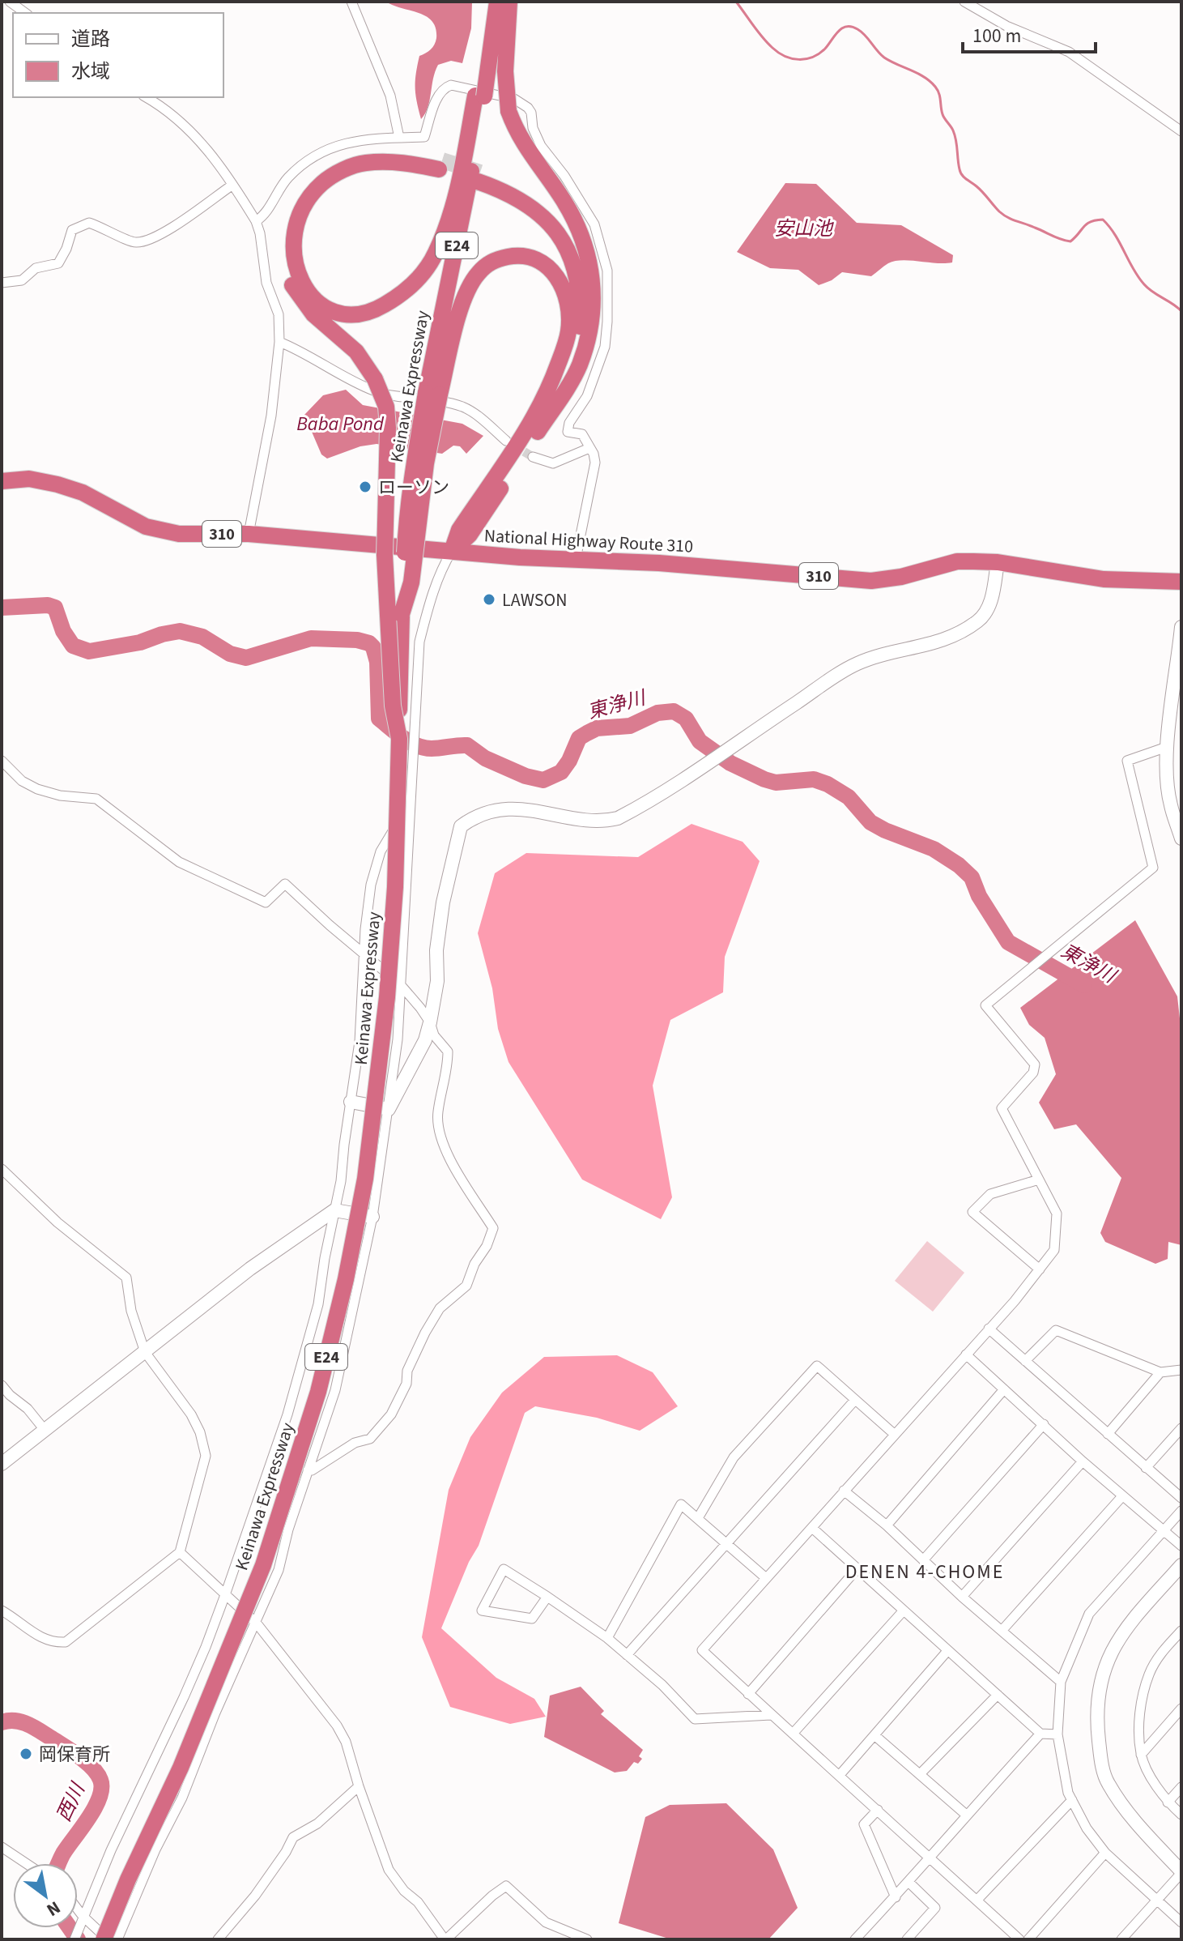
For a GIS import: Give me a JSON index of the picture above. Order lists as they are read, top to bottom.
{
  "streets": {
    "highway": [
      "E24",
      "Keinawa Expressway",
      "310",
      "National Highway Route 310"
    ]
  },
  "districts": ["DENEN 4-CHOME"],
  "water": [
    "安山池",
    "Baba Pond",
    "東浄川",
    "西川"
  ],
  "places": ["ローソン", "LAWSON", "岡保育所"],
  "legend": ["道路", "水域"],
  "scale_bar": "100 m",
  "north": "bottom right"
}
